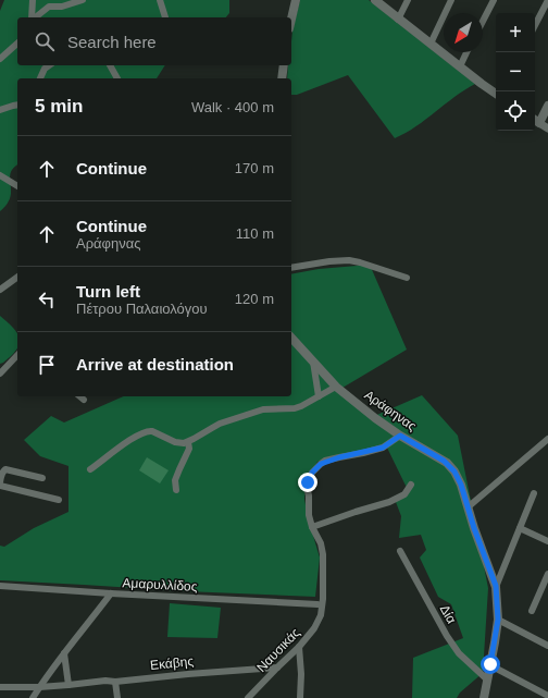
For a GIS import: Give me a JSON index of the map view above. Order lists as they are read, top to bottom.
{
  "streets": {
    "main road": ["Αράφηνας"],
    "street": [
      "Αμαρυλλίδος",
      "Δία",
      "Ναυσικάς",
      "Εκάβης"
    ]
  },
  "crossings": [
    ["Αράφηνας", "Δία"],
    ["Αράφηνας", "Ναυσικάς"],
    ["Ναυσικάς", "Εκάβης"]
  ],
  "north": "bottom left",
  "page": {
    "map_buttons": ["+", "−"],
    "search": "Search here",
    "heading": ["5 min", "Walk · 400 m"],
    "list": [
      ["Continue", "170 m"],
      ["Continue", "Αράφηνας", "110 m"],
      ["Turn left", "Πέτρου Παλαιολόγου", "120 m"],
      "Arrive at destination"
    ]
  }
}
